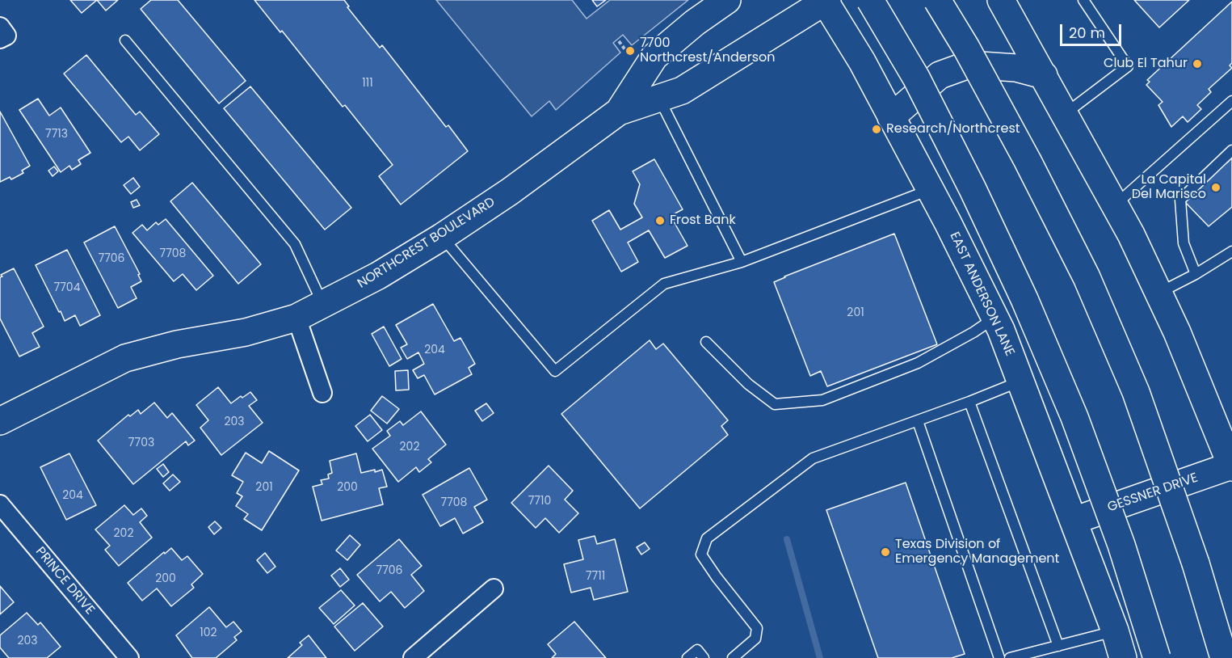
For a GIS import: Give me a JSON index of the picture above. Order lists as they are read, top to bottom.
{
  "streets": {
    "main road": ["NORTHCREST BOULEVARD", "EAST ANDERSON LANE", "GESSNER DRIVE"],
    "street": ["PRINCE DRIVE"]
  },
  "crossings": [
    ["NORTHCREST BOULEVARD", "EAST ANDERSON LANE"],
    ["EAST ANDERSON LANE", "GESSNER DRIVE"]
  ],
  "places": [
    "7700 Northcrest/Anderson",
    "Club El Tahur",
    "Research/Northcrest",
    "La Capital Del Marisco",
    "Frost Bank",
    "Texas Division of Emergency Management"
  ],
  "house_numbers": [
    "111",
    "7713",
    "7708",
    "7706",
    "7704",
    "201",
    "204",
    "203",
    "7703",
    "202",
    "201",
    "200",
    "204",
    "7710",
    "7708",
    "202",
    "7706",
    "7711",
    "200",
    "102",
    "203"
  ],
  "scale_bar": "20 m"
}
